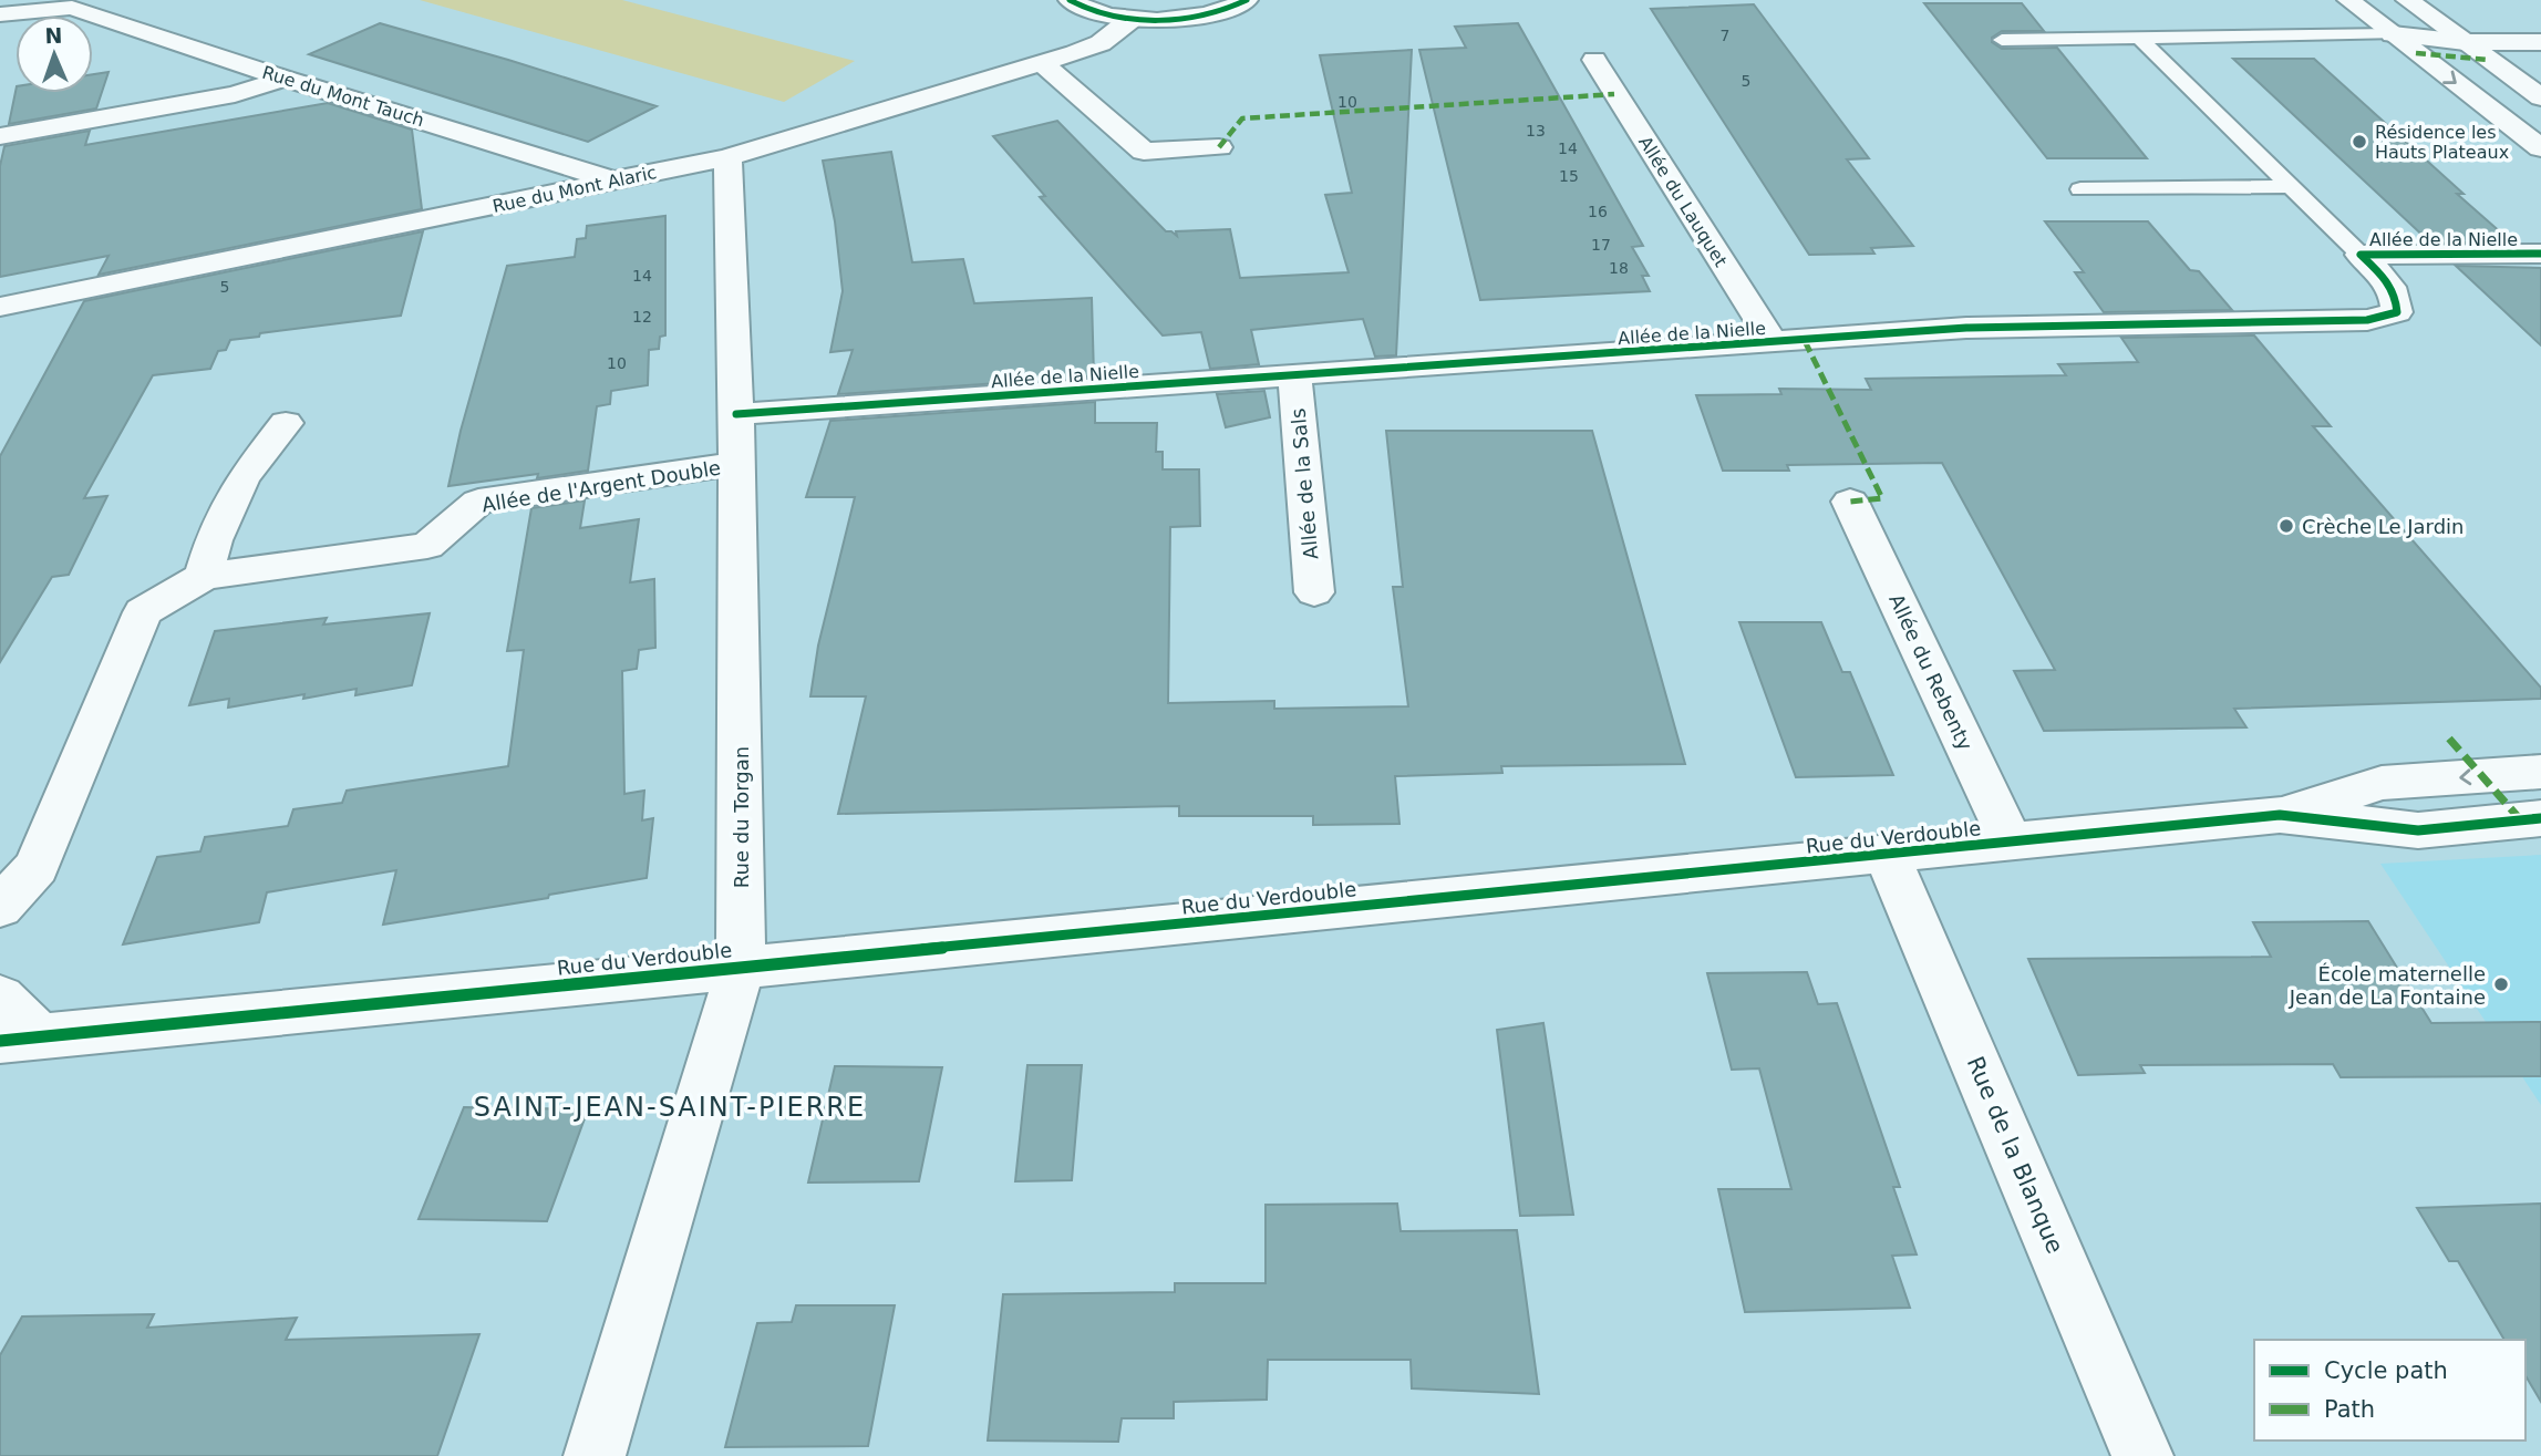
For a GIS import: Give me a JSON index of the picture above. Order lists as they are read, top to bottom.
{
  "streets": {
    "street": [
      "Rue du Mont Tauch",
      "Rue du Mont Alaric",
      "Allée du Lauquet",
      "Allée de la Nielle",
      "Allée de la Sals",
      "Allée de l'Argent Double",
      "Allée du Rebenty",
      "Rue du Torgan",
      "Rue du Verdouble",
      "Rue de la Blanque"
    ]
  },
  "crossings": [
    ["Rue du Mont Tauch", "Rue du Mont Alaric"],
    ["Rue du Mont Alaric", "Rue du Torgan"],
    ["Allée du Lauquet", "Allée de la Nielle"],
    ["Allée de la Nielle", "Allée de la Sals"],
    ["Allée de la Nielle", "Rue du Torgan"],
    ["Allée de l'Argent Double", "Rue du Torgan"],
    ["Allée du Rebenty", "Rue du Verdouble"],
    ["Rue du Torgan", "Rue du Verdouble"],
    ["Rue du Verdouble", "Rue de la Blanque"]
  ],
  "districts": ["SAINT-JEAN-SAINT-PIERRE"],
  "places": ["Résidence les Hauts Plateaux", "Crèche Le Jardin", "École maternelle Jean de La Fontaine"],
  "house_numbers": [
    "7",
    "5",
    "10",
    "13",
    "14",
    "15",
    "16",
    "17",
    "18",
    "14",
    "5",
    "12",
    "10"
  ],
  "legend": ["Cycle path", "Path"],
  "north": "top"
}
